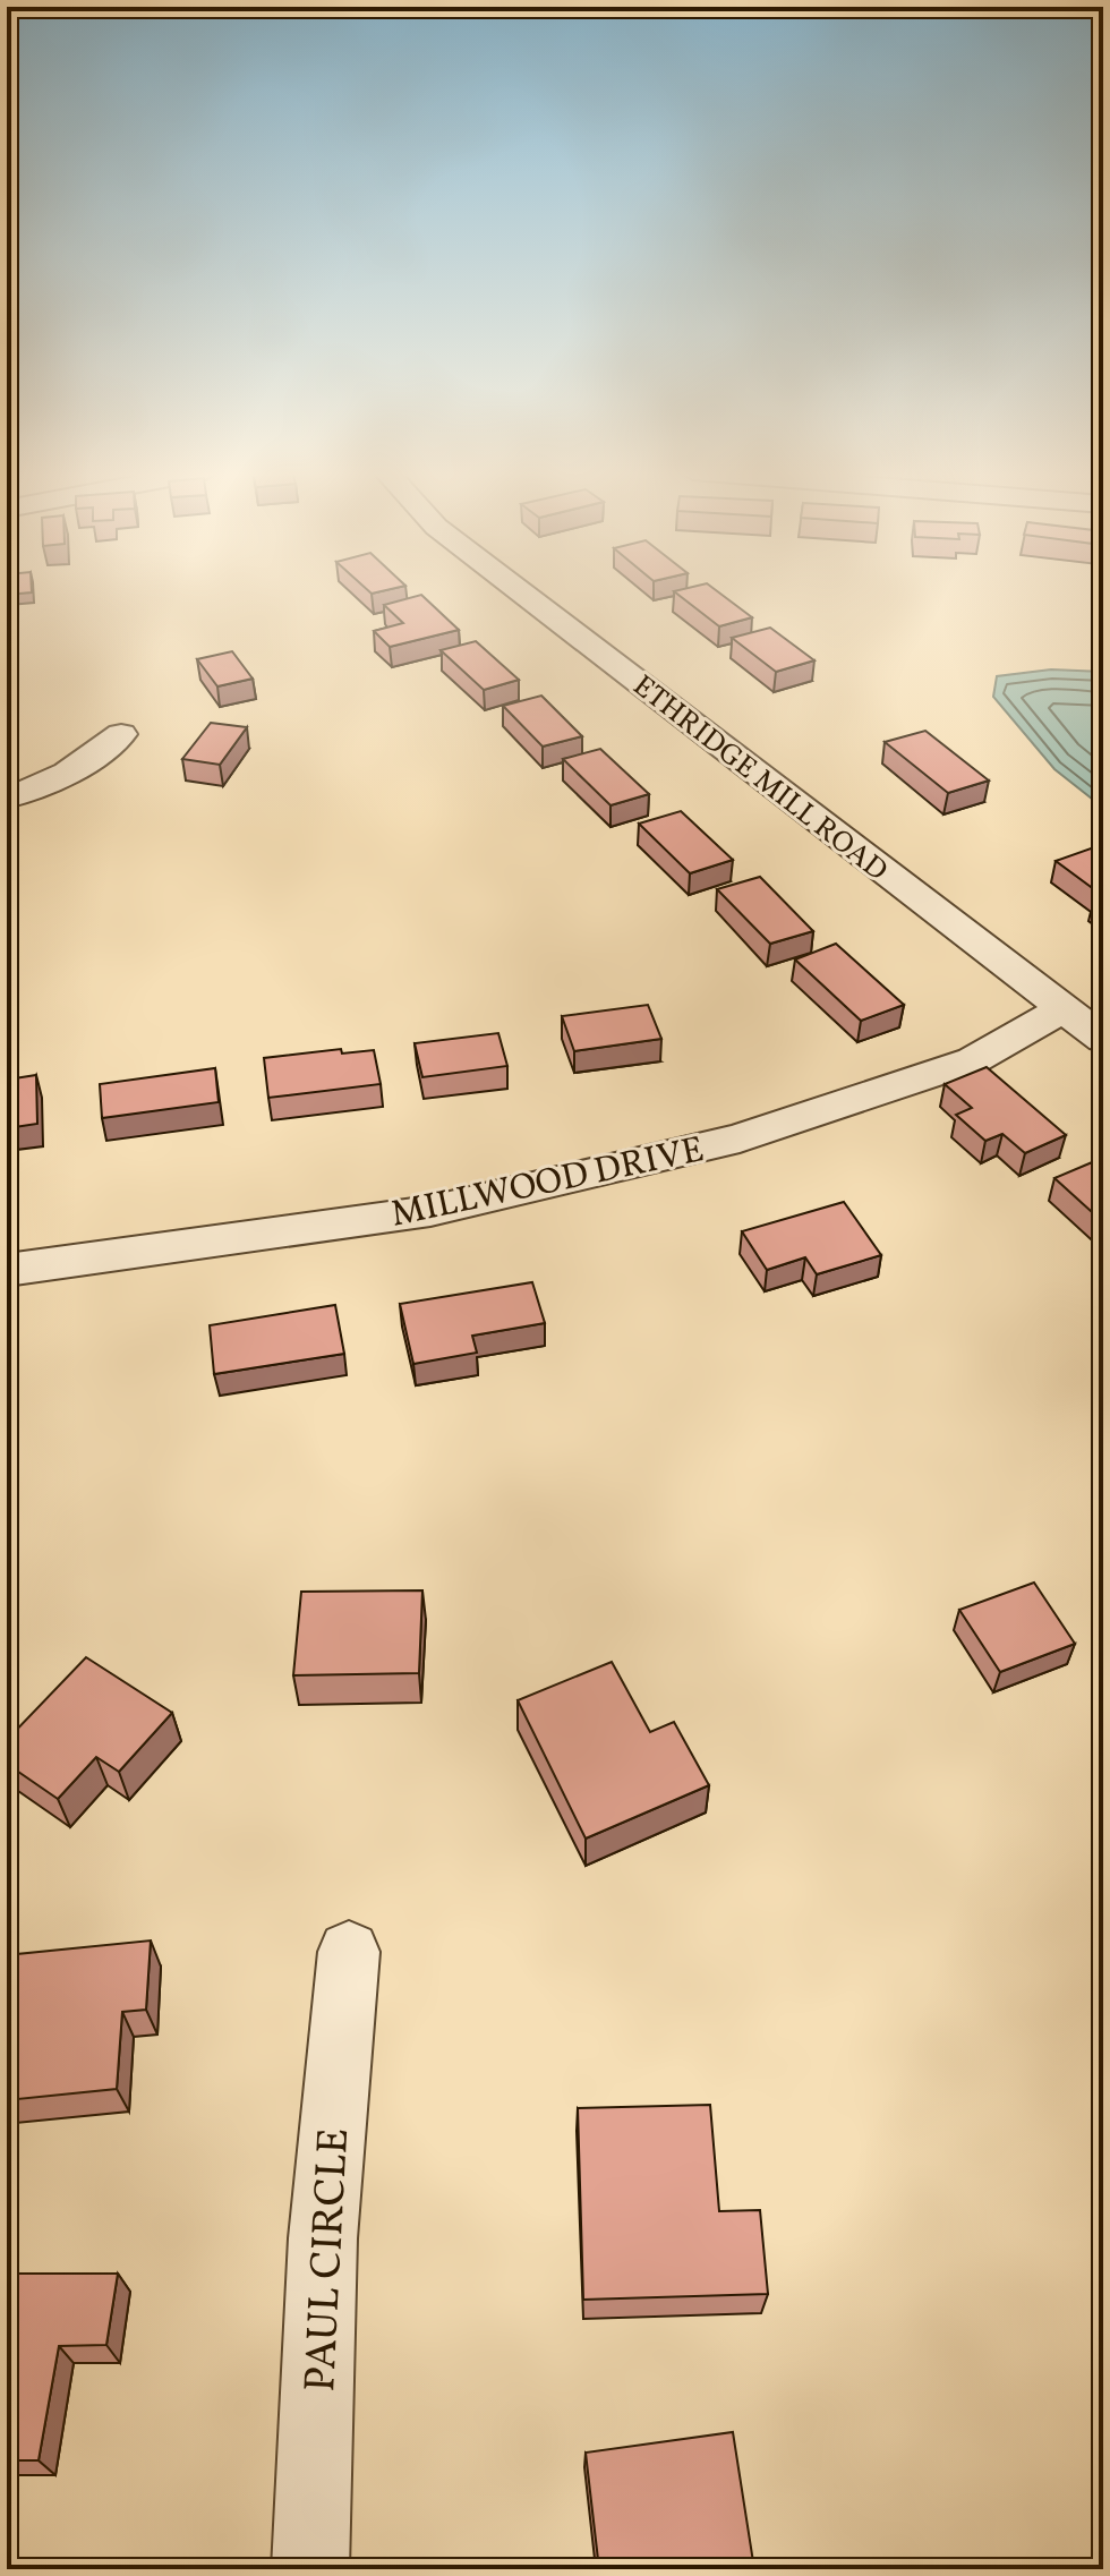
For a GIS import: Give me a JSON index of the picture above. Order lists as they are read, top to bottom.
{
  "streets": {
    "street": ["ETHRIDGE MILL ROAD", "MILLWOOD DRIVE", "PAUL CIRCLE"]
  },
  "crossings": [
    ["ETHRIDGE MILL ROAD", "MILLWOOD DRIVE"]
  ]
}
